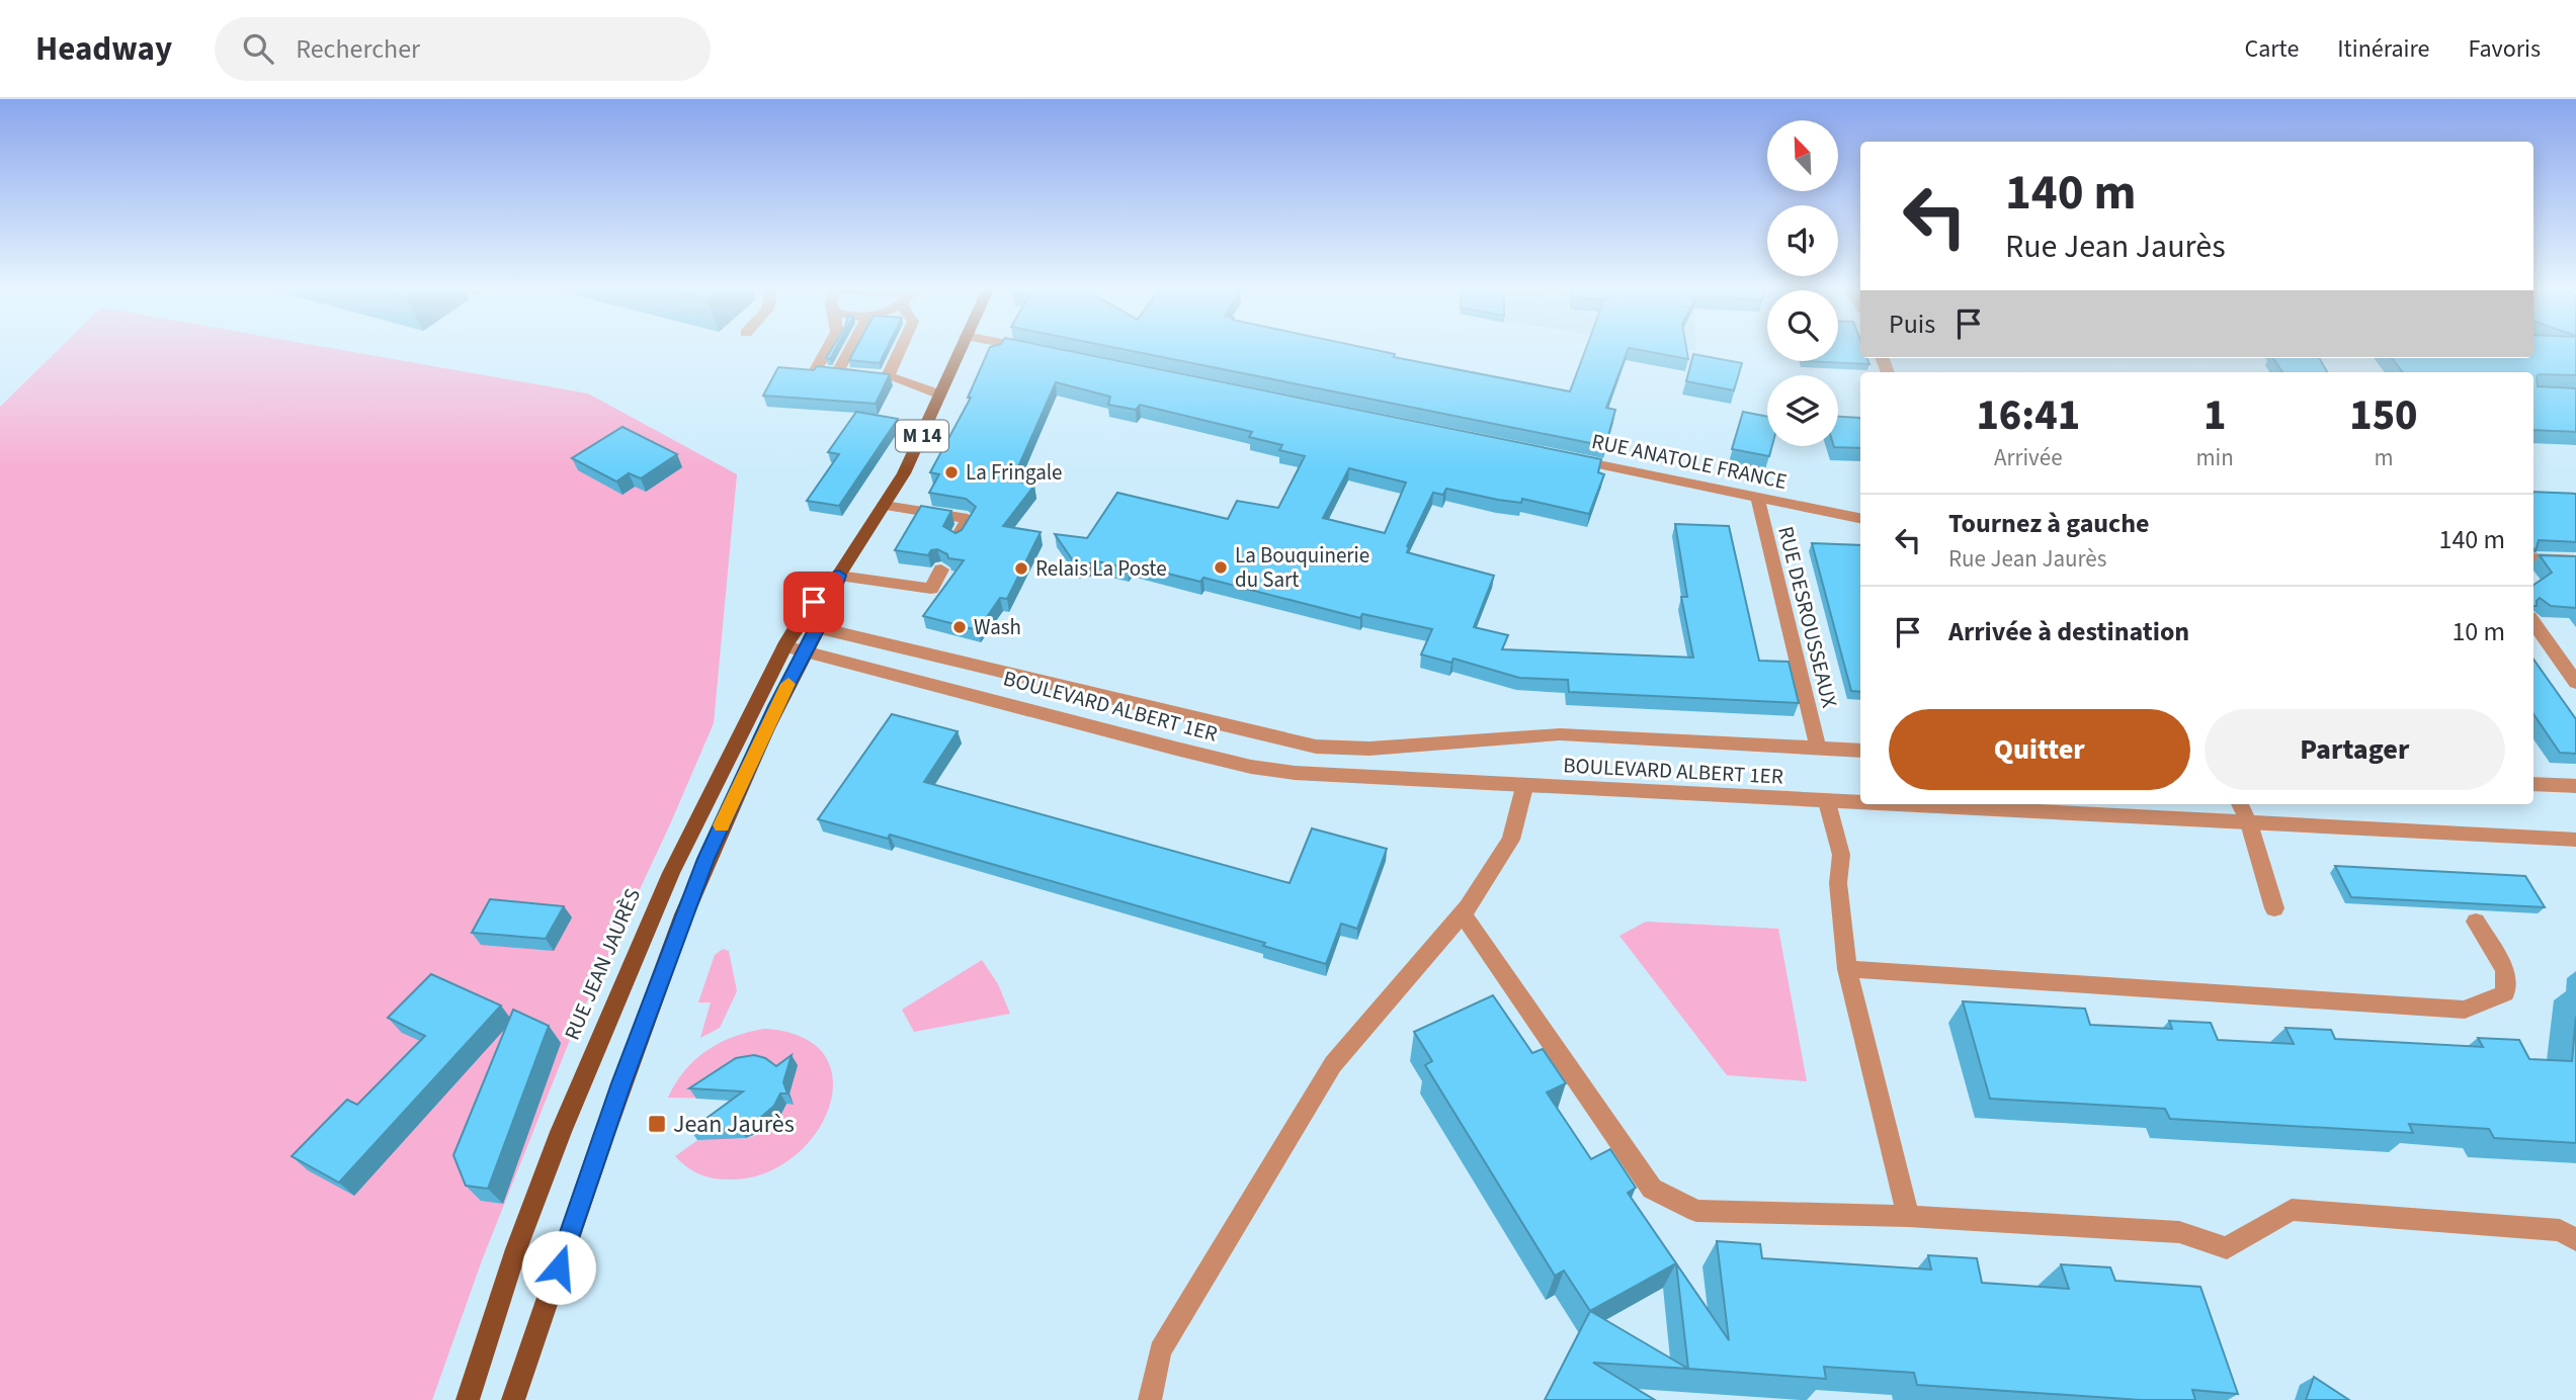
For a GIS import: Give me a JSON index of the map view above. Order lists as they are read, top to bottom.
{
  "streets": {
    "main road": ["M 14", "RUE JEAN JAURÈS"],
    "street": ["RUE ANATOLE FRANCE", "RUE DESROUSSEAUX", "BOULEVARD ALBERT 1ER"]
  },
  "crossings": [
    ["RUE ANATOLE FRANCE", "RUE DESROUSSEAUX"],
    ["RUE DESROUSSEAUX", "BOULEVARD ALBERT 1ER"],
    ["BOULEVARD ALBERT 1ER", "RUE JEAN JAURÈS"]
  ],
  "places": {
    "other": [
      "La Fringale",
      "La Bouquinerie du Sart",
      "Relais La Poste",
      "Wash"
    ],
    "transit": ["Jean Jaurès"]
  },
  "north": "top left",
  "page": {
    "header": "Headway",
    "search": "Rechercher",
    "nav": ["Carte", "Itinéraire", "Favoris"],
    "turn": ["140 m", "Rue Jean Jaurès"],
    "then": "Puis",
    "eta": [
      "16:41",
      "Arrivée",
      "1",
      "min",
      "150",
      "m"
    ],
    "list": [
      {
        "name": "Tournez à gauche",
        "note": "Rue Jean Jaurès",
        "value": "140 m"
      },
      {
        "name": "Arrivée à destination",
        "value": "10 m"
      }
    ],
    "buttons": ["Quitter", "Partager"]
  }
}
